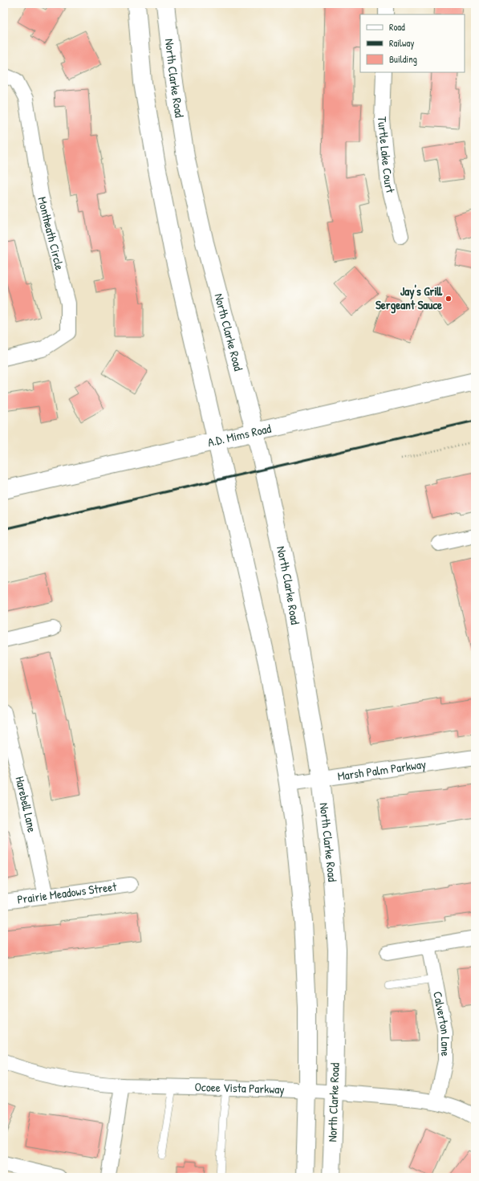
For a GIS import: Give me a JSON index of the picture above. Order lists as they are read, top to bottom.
{
  "streets": {
    "street": [
      "North Clarke Road",
      "Turtle Lake Court",
      "Montheath Circle",
      "A.D. Mims Road",
      "Marsh Palm Parkway",
      "Harebell Lane",
      "Prairie Meadows Street",
      "Calverton Lane",
      "Ocoee Vista Parkway"
    ]
  },
  "crossings": [
    ["North Clarke Road", "A.D. Mims Road"],
    ["North Clarke Road", "Marsh Palm Parkway"],
    ["North Clarke Road", "Ocoee Vista Parkway"],
    ["Harebell Lane", "Prairie Meadows Street"],
    ["Calverton Lane", "Ocoee Vista Parkway"]
  ],
  "places": ["Jay's Grill Sergeant Sauce"],
  "legend": ["Road", "Railway", "Building"]
}
